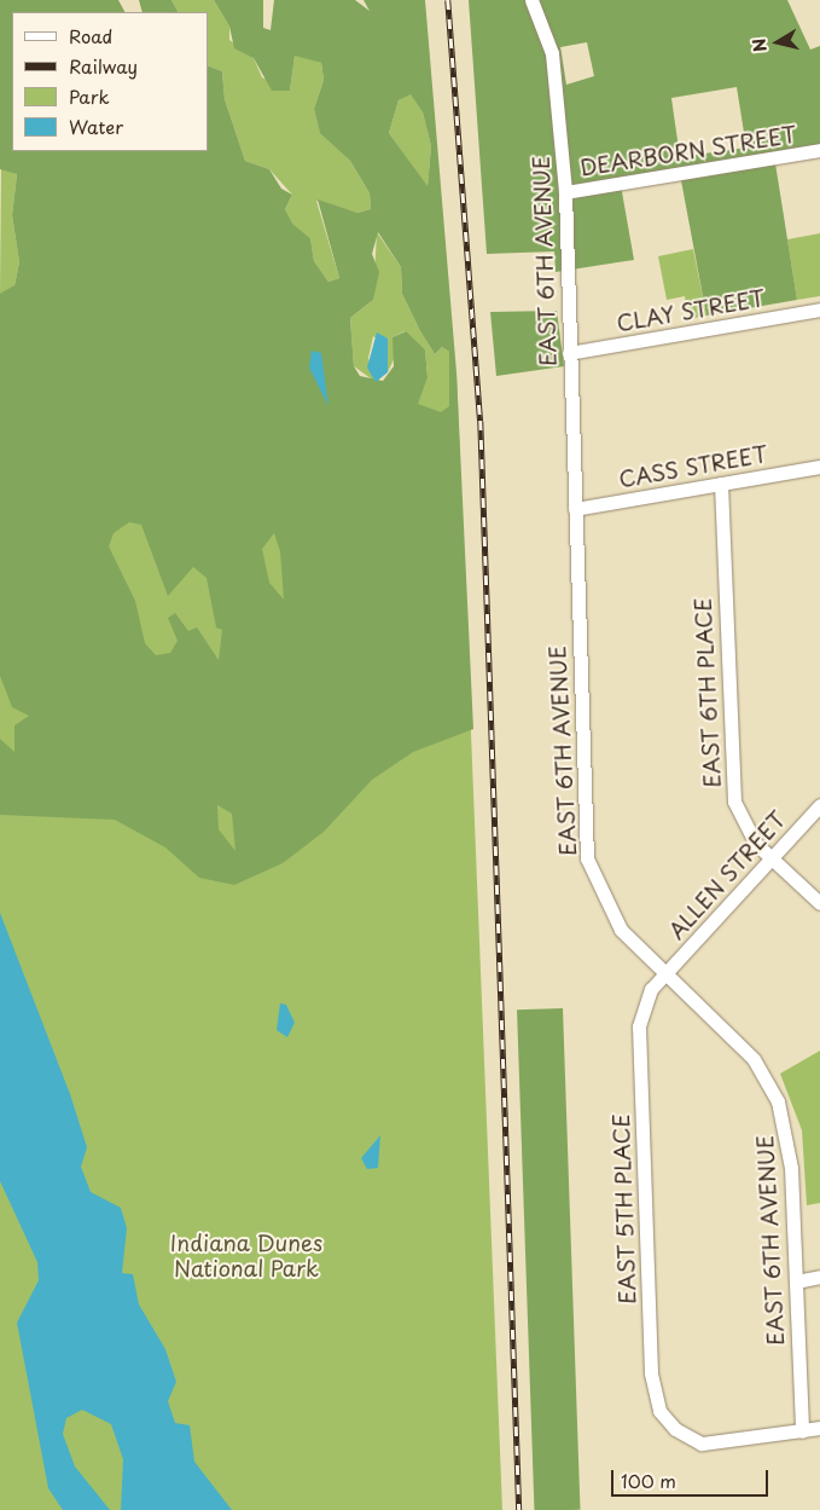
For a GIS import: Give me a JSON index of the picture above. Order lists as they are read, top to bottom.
{
  "streets": {
    "street": [
      "DEARBORN STREET",
      "EAST 6TH AVENUE",
      "CLAY STREET",
      "CASS STREET",
      "EAST 6TH PLACE",
      "ALLEN STREET",
      "EAST 5TH PLACE"
    ]
  },
  "crossings": [
    ["DEARBORN STREET", "EAST 6TH AVENUE"],
    ["EAST 6TH AVENUE", "CLAY STREET"],
    ["EAST 6TH AVENUE", "CASS STREET"],
    ["EAST 6TH AVENUE", "ALLEN STREET"],
    ["EAST 6TH AVENUE", "EAST 5TH PLACE"],
    ["CASS STREET", "EAST 6TH PLACE"],
    ["EAST 6TH PLACE", "ALLEN STREET"],
    ["ALLEN STREET", "EAST 5TH PLACE"]
  ],
  "parks": ["Indiana Dunes National Park"],
  "legend": [
    "Road",
    "Railway",
    "Park",
    "Water"
  ],
  "scale_bar": "100 m",
  "north": "left"
}
